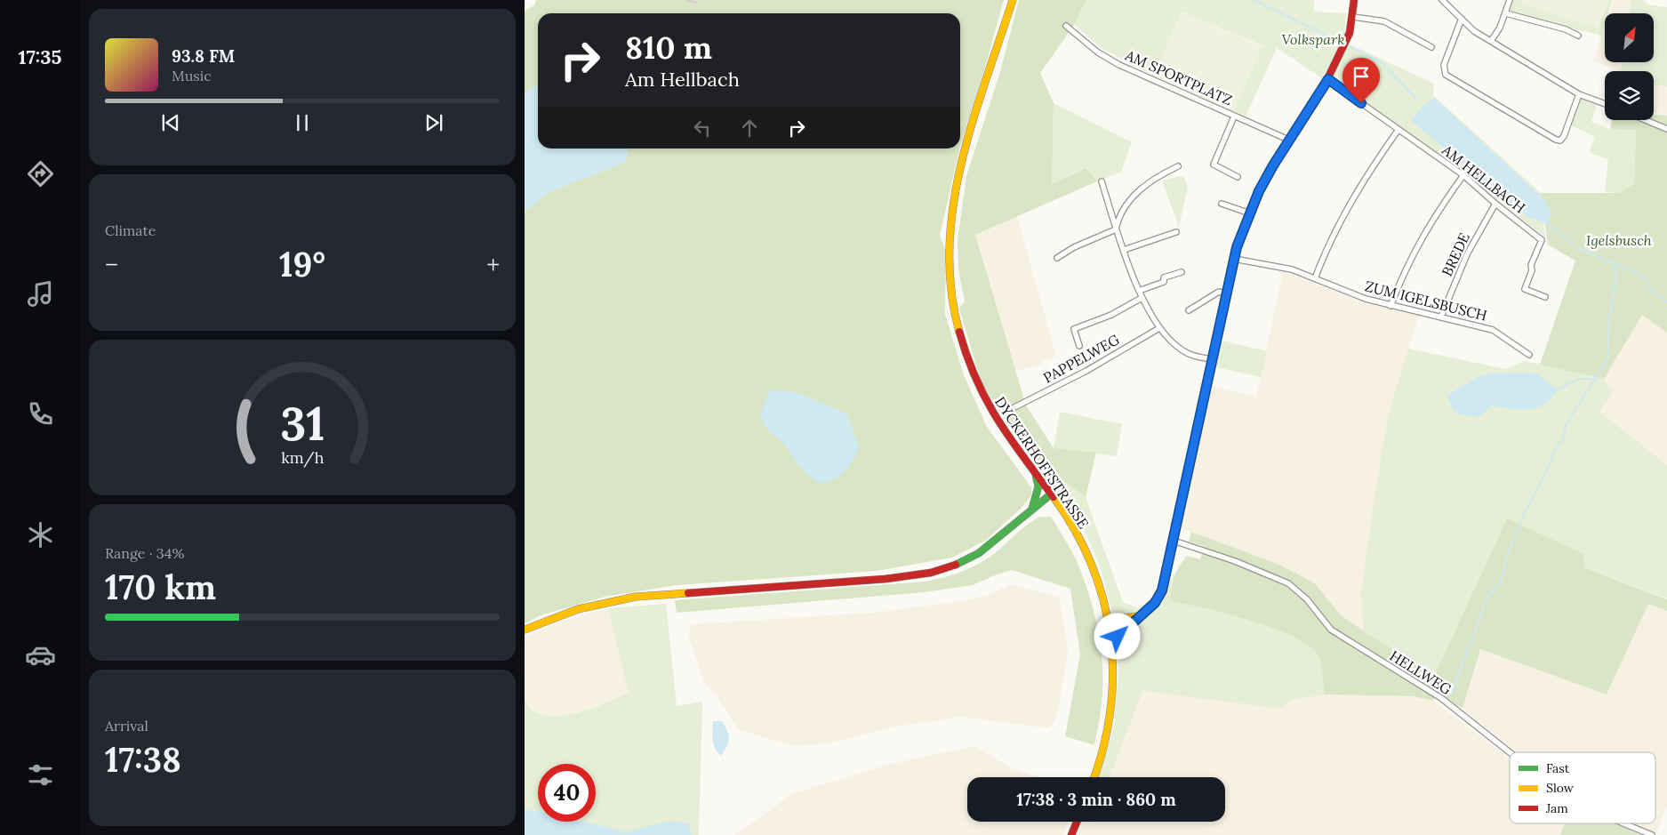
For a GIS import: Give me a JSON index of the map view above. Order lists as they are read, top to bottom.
{
  "streets": {
    "main road": ["DYCKERHOFFSTRASSE"],
    "street": [
      "AM SPORTPLATZ",
      "AM HELLBACH",
      "BREDE",
      "ZUM IGELSBUSCH",
      "PAPPELWEG",
      "HELLWEG"
    ]
  },
  "crossings": [
    ["AM HELLBACH", "BREDE"],
    ["BREDE", "ZUM IGELSBUSCH"]
  ],
  "parks": ["Volkspark", "Igelsbusch"],
  "legend": ["Fast", "Slow", "Jam"],
  "north": "top right",
  "page": {
    "tabs": "17:35",
    "turn": ["810 m", "Am Hellbach"],
    "song": ["93.8 FM", "Music"],
    "tile": [
      "Climate",
      ["Range · 34%", "170 km"],
      ["Arrival", "17:38"]
    ],
    "heat": ["−", "19°", "+"],
    "limit": "40",
    "trip": "17:38 · 3 min · 860 m",
    "gauge": ["31", "km/h"]
  }
}
